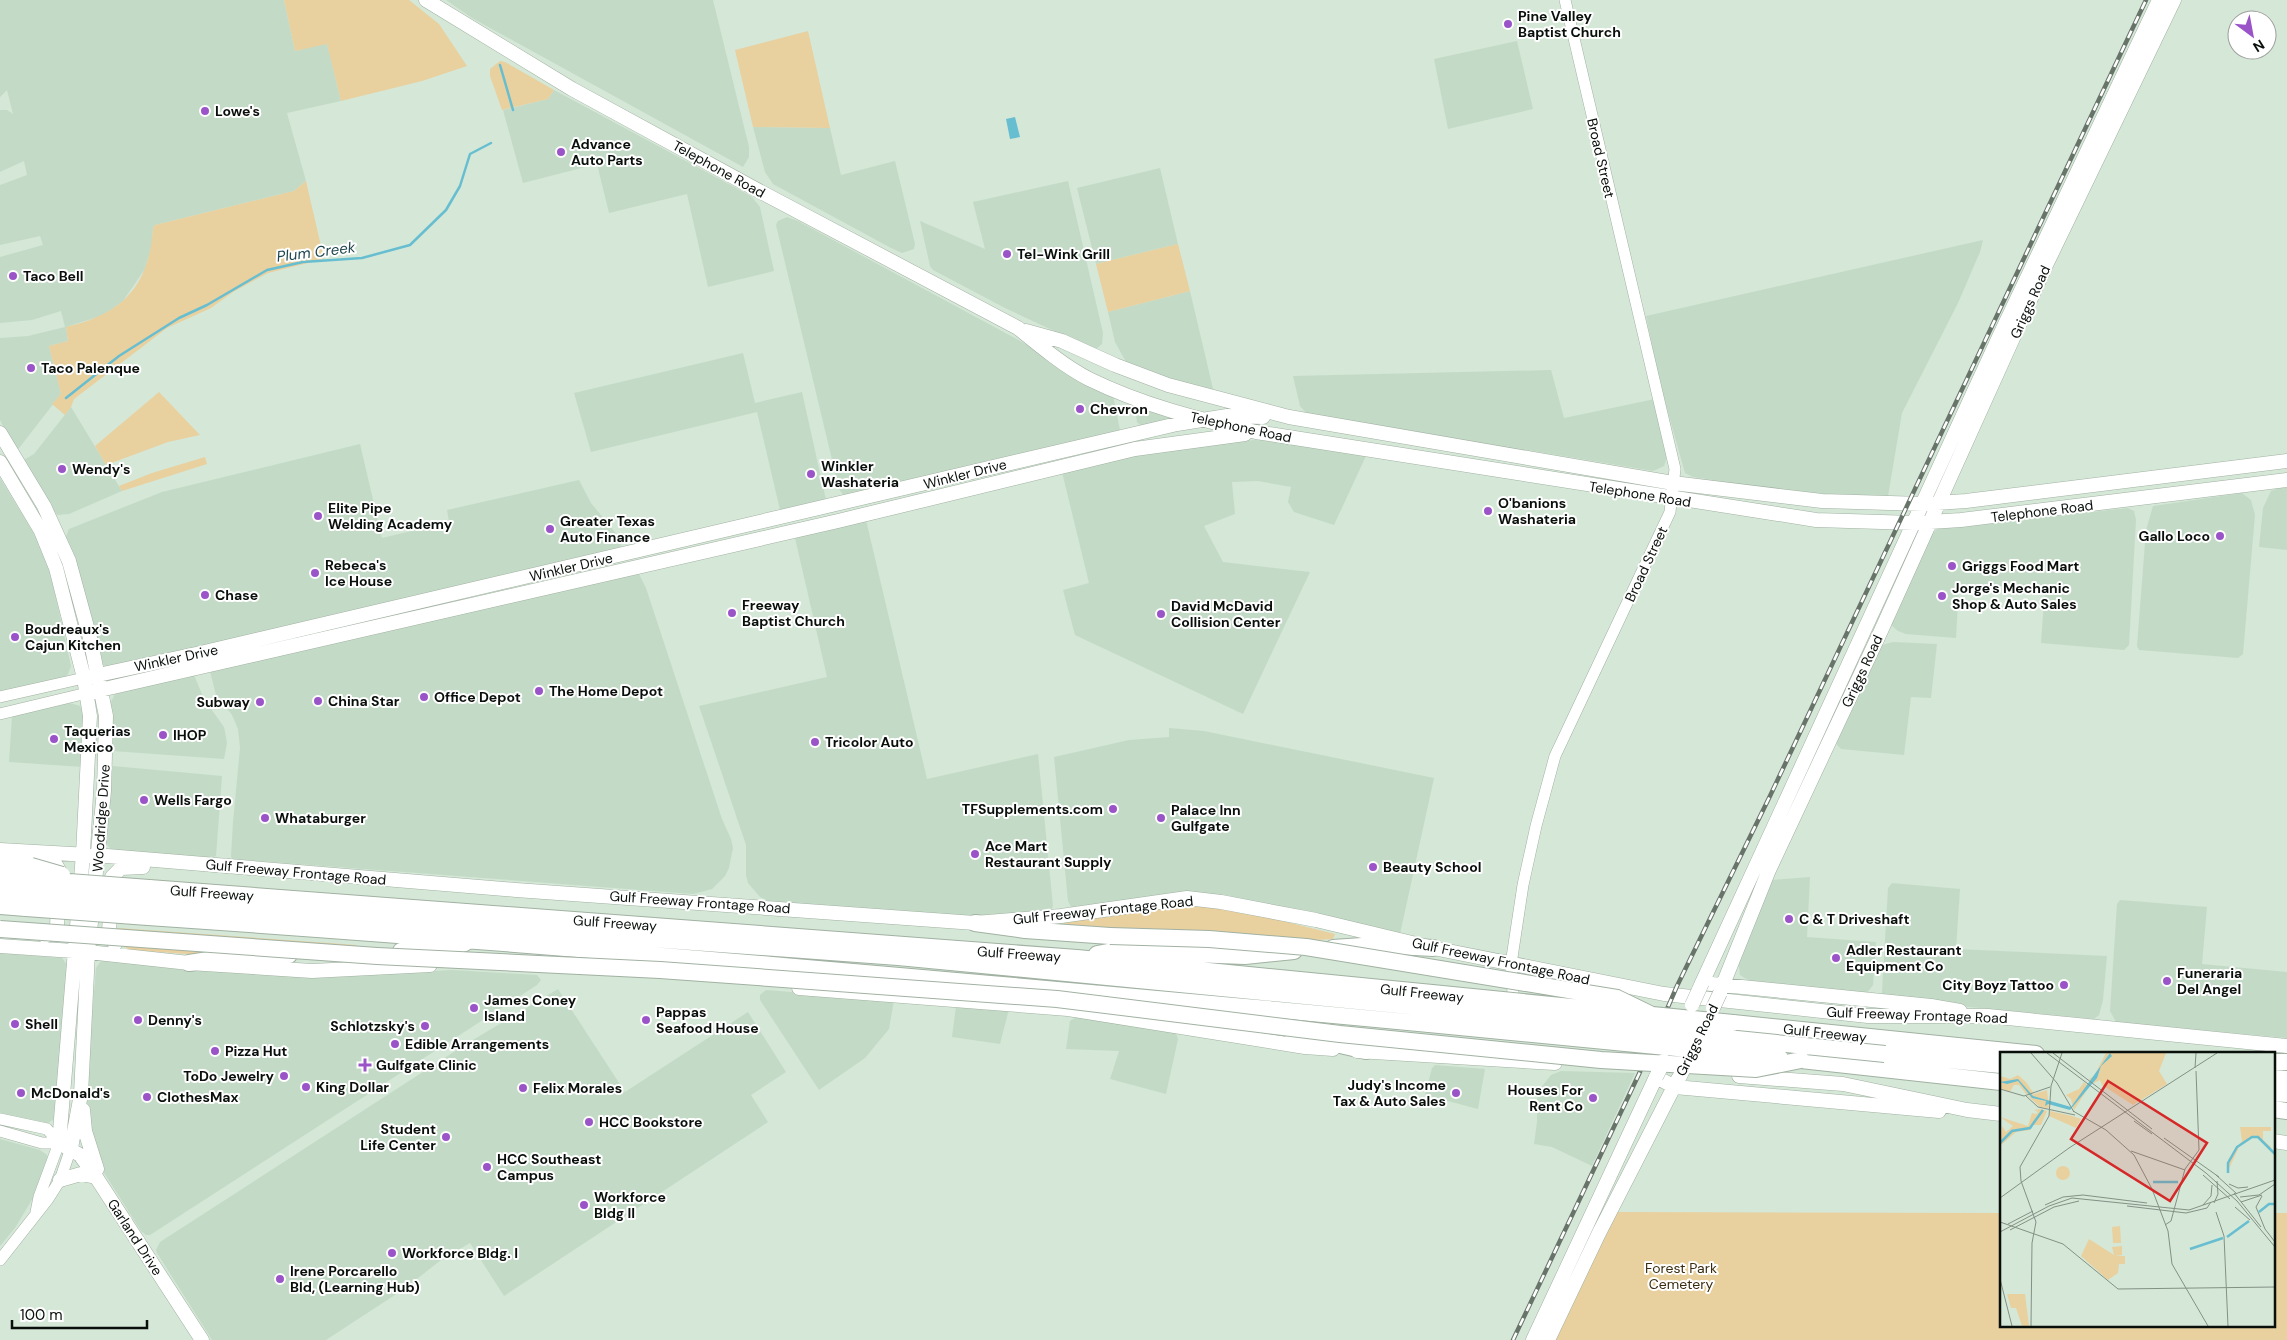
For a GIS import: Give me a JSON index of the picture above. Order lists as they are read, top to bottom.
{
  "streets": {
    "highway": ["Gulf Freeway"],
    "main road": [
      "Telephone Road",
      "Griggs Road",
      "Winkler Drive",
      "Woodridge Drive",
      "Gulf Freeway Frontage Road",
      "Garland Drive"
    ],
    "street": ["Broad Street"]
  },
  "crossings": [
    ["Broad Street", "Telephone Road"],
    ["Broad Street", "Gulf Freeway Frontage Road"],
    ["Telephone Road", "Griggs Road"],
    ["Telephone Road", "Winkler Drive"],
    ["Winkler Drive", "Woodridge Drive"],
    ["Woodridge Drive", "Gulf Freeway Frontage Road"],
    ["Woodridge Drive", "Garland Drive"],
    ["Gulf Freeway Frontage Road", "Gulf Freeway"]
  ],
  "water": ["Plum Creek"],
  "parks": ["Forest Park Cemetery"],
  "places": {
    "other": [
      "Pine Valley Baptist Church",
      "Lowe's",
      "Advance Auto Parts",
      "Tel-Wink Grill",
      "Taco Bell",
      "Taco Palenque",
      "Chevron",
      "Wendy's",
      "Winkler Washateria",
      "O'banions Washateria",
      "Elite Pipe Welding Academy",
      "Greater Texas Auto Finance",
      "Gallo Loco",
      "Griggs Food Mart",
      "Rebeca's Ice House",
      "Chase",
      "Jorge's Mechanic Shop & Auto Sales",
      "Freeway Baptist Church",
      "David McDavid Collision Center",
      "Boudreaux's Cajun Kitchen",
      "The Home Depot",
      "Office Depot",
      "China Star",
      "Subway",
      "IHOP",
      "Taquerias Mexico",
      "Tricolor Auto",
      "Wells Fargo",
      "TFSupplements.com",
      "Whataburger",
      "Palace Inn Gulfgate",
      "Ace Mart Restaurant Supply",
      "Beauty School",
      "C & T Driveshaft",
      "Adler Restaurant Equipment Co",
      "Funeraria Del Angel",
      "City Boyz Tattoo",
      "James Coney Island",
      "Denny's",
      "Pappas Seafood House",
      "Shell",
      "Schlotzsky's",
      "Edible Arrangements",
      "Pizza Hut",
      "ToDo Jewelry",
      "King Dollar",
      "Felix Morales",
      "McDonald's",
      "Judy's Income Tax & Auto Sales",
      "ClothesMax",
      "Houses For Rent Co",
      "HCC Bookstore",
      "Student Life Center",
      "HCC Southeast Campus",
      "Workforce Bldg II",
      "Workforce Bldg. I",
      "Irene Porcarello Bld, (Learning Hub)"
    ],
    "health": ["Gulfgate Clinic"]
  },
  "scale_bar": "100 m",
  "north": "bottom right"
}
